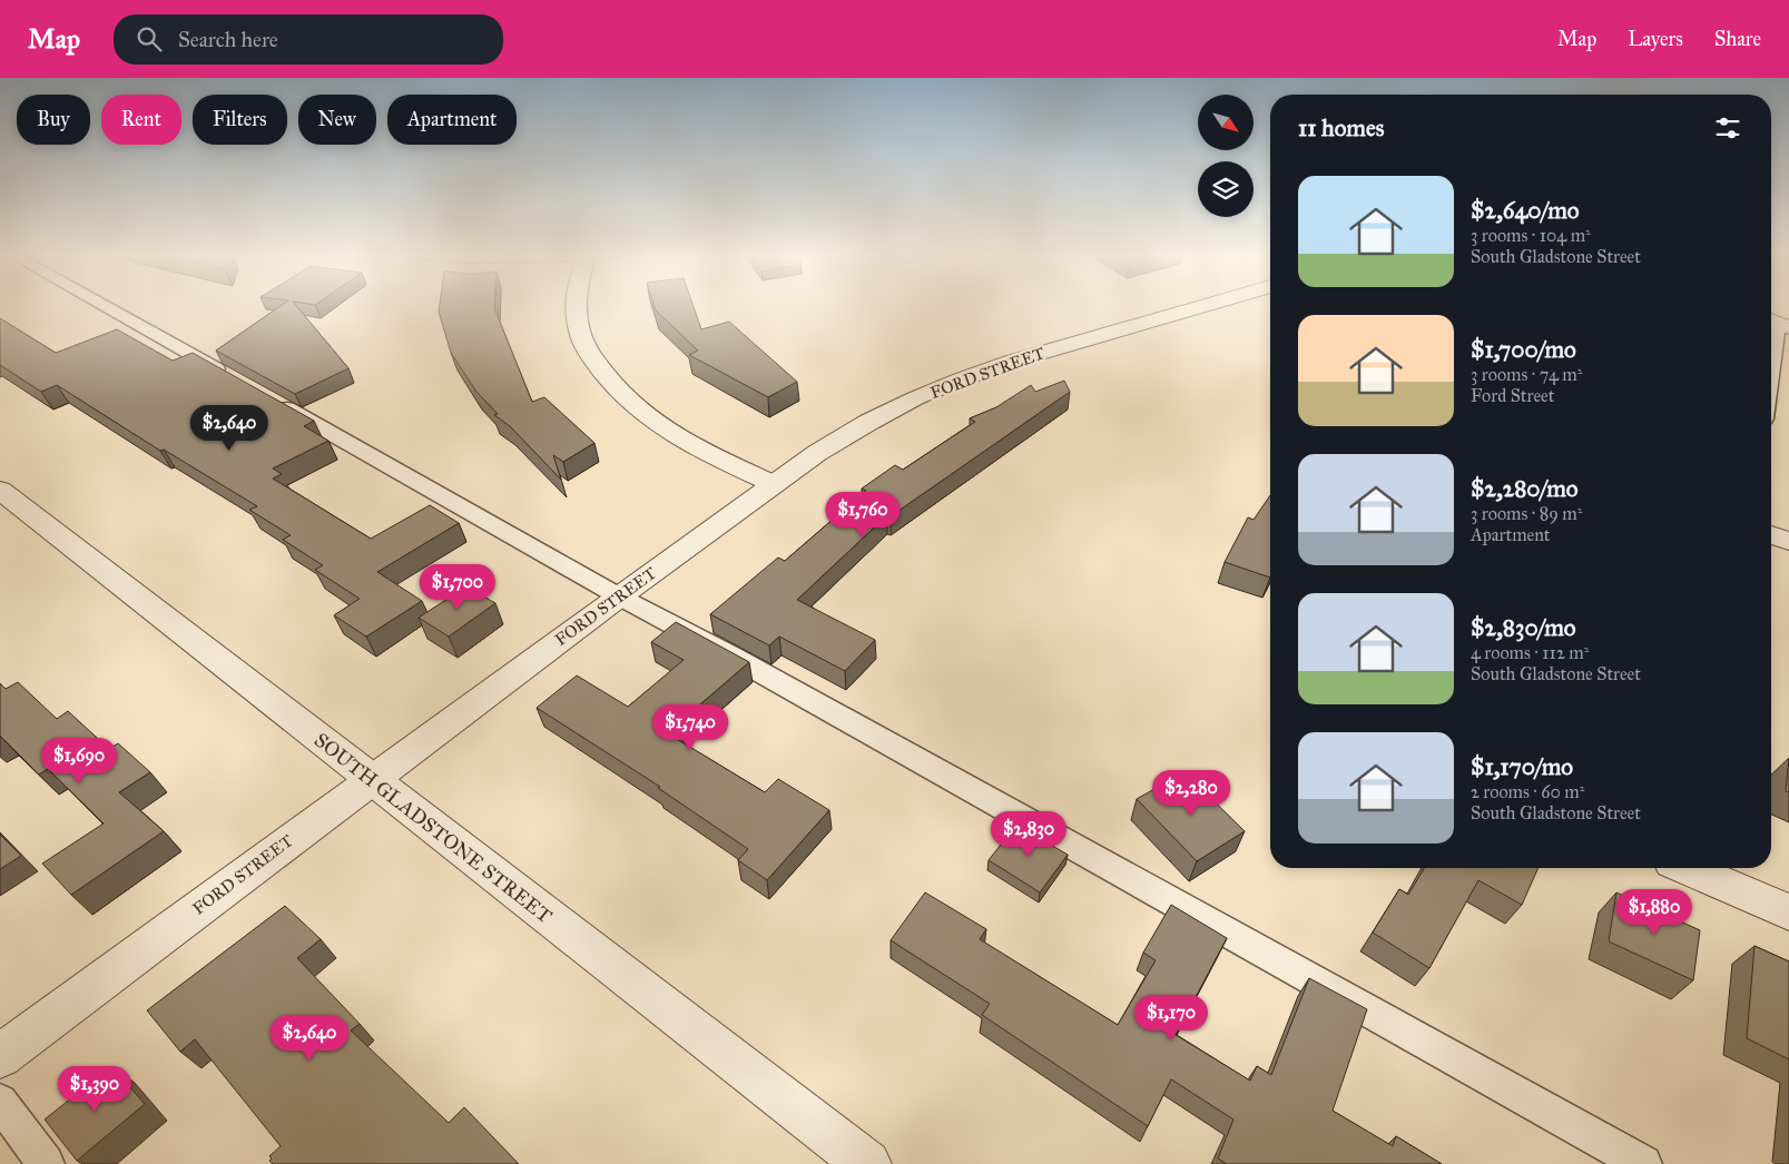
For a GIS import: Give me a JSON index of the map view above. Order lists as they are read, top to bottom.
{
  "streets": {
    "street": ["FORD STREET", "SOUTH GLADSTONE STREET"]
  },
  "crossings": [
    ["FORD STREET", "SOUTH GLADSTONE STREET"]
  ],
  "north": "bottom right",
  "page": {
    "header": "Map",
    "search": "Search here",
    "nav": ["Map", "Layers", "Share"],
    "chip": [
      "Buy",
      "Rent",
      "Filters",
      "New",
      "Apartment"
    ],
    "heading": "11 homes",
    "list": [
      {
        "name": "$2,640/mo",
        "note": "3 rooms · 104 m² · South Gladstone Street"
      },
      {
        "name": "$1,700/mo",
        "note": "3 rooms · 74 m² · Ford Street"
      },
      {
        "name": "$2,280/mo",
        "note": "3 rooms · 89 m² · Apartment"
      },
      {
        "name": "$2,830/mo",
        "note": "4 rooms · 112 m² · South Gladstone Street"
      },
      {
        "name": "$1,170/mo",
        "note": "2 rooms · 60 m² · South Gladstone Street"
      }
    ],
    "price": [
      "$2,640",
      "$1,760",
      "$1,700",
      "$1,740",
      "$1,690",
      "$2,280",
      "$2,830",
      "$1,880",
      "$1,170",
      "$2,640",
      "$1,390"
    ]
  }
}
